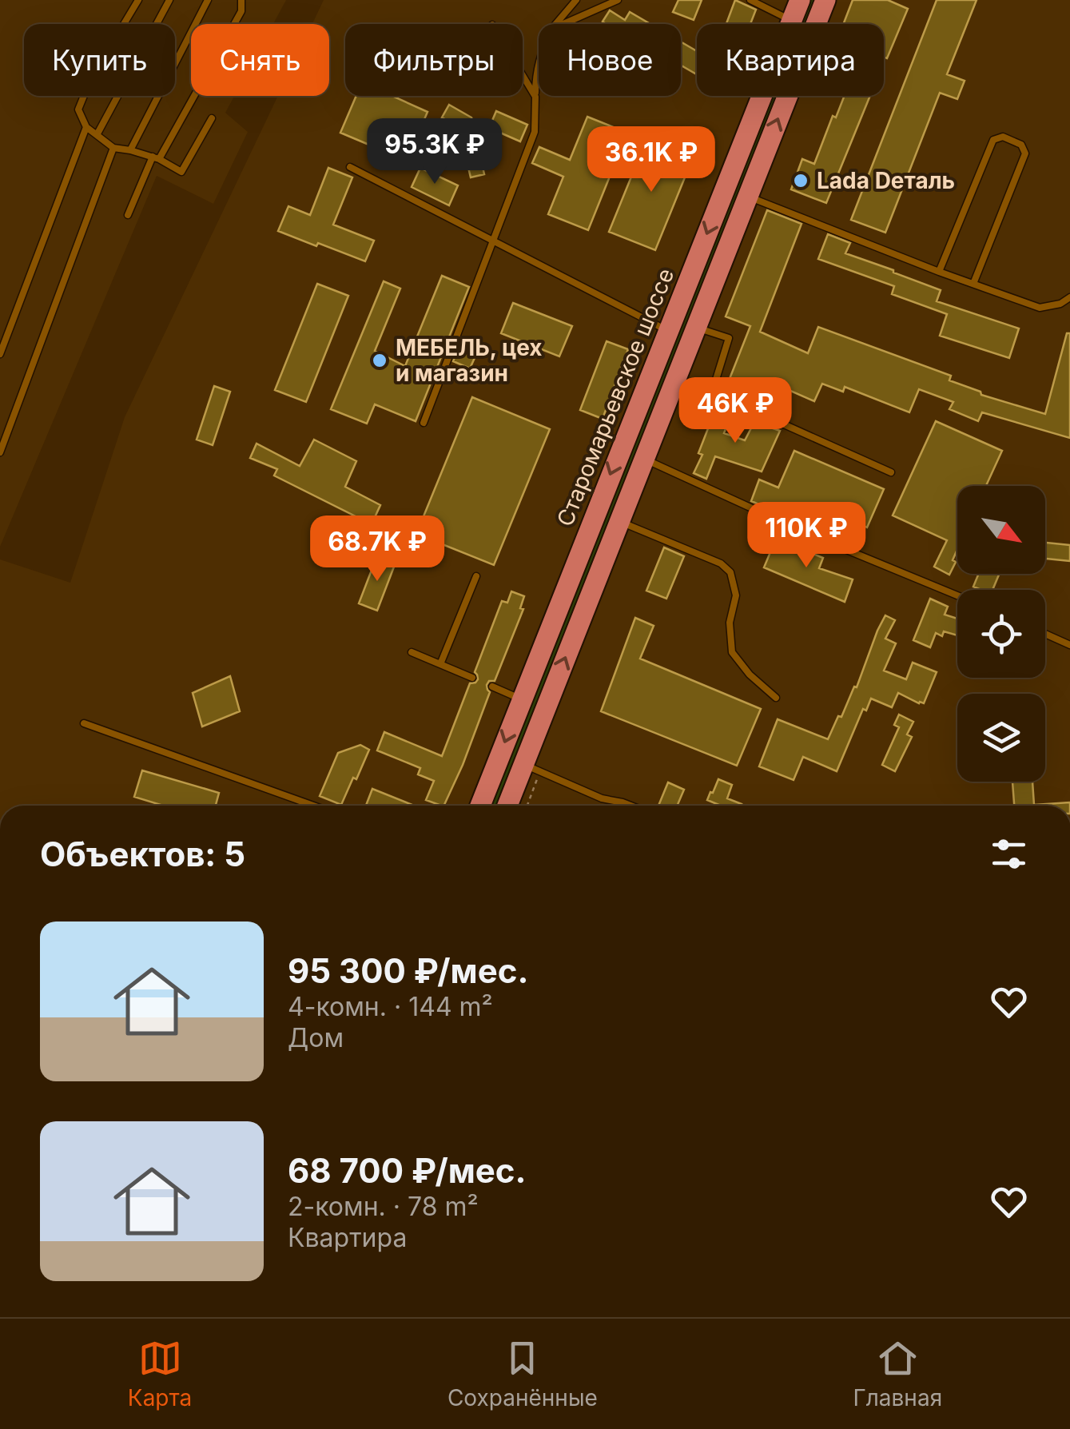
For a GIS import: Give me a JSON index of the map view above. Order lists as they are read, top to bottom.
{
  "streets": {
    "main road": ["Старомарьевское шоссе"]
  },
  "places": ["Lada Dеталь", "МЕБЕЛЬ, цех и магазин"],
  "north": "bottom right",
  "page": {
    "chip": [
      "Купить",
      "Снять",
      "Фильтры",
      "Новое",
      "Квартира"
    ],
    "price": [
      "95.3K ₽",
      "36.1K ₽",
      "46K ₽",
      "110K ₽",
      "68.7K ₽"
    ],
    "heading": "Объектов: 5",
    "list": [
      {
        "name": "95 300 ₽/мес.",
        "note": "4-комн. · 144 m² · Дом"
      },
      {
        "name": "68 700 ₽/мес.",
        "note": "2-комн. · 78 m² · Квартира"
      }
    ],
    "tabs": ["Карта", "Сохранённые", "Главная"]
  }
}
